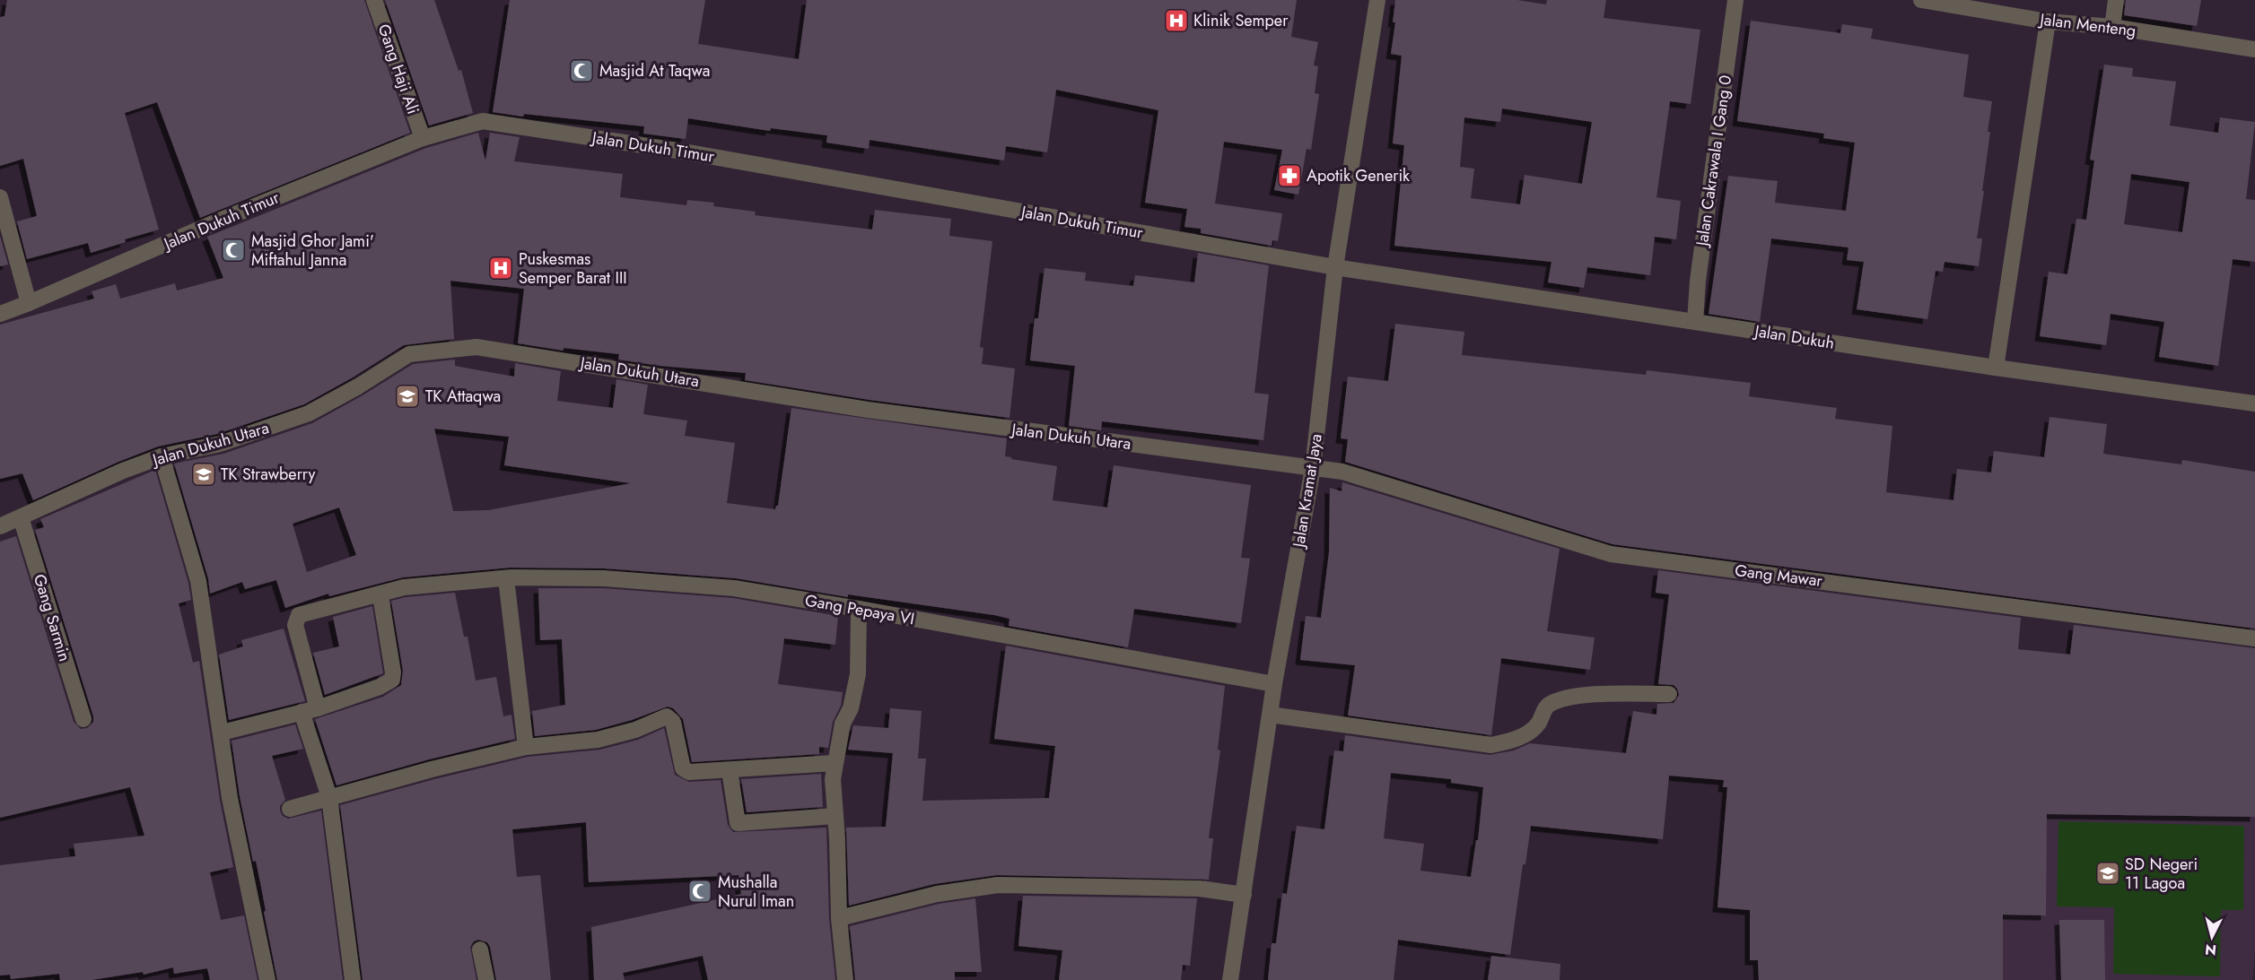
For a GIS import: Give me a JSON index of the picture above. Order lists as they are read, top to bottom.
{
  "streets": {
    "street": [
      "Jalan Menteng",
      "Gang Haji Ali",
      "Jalan Dukuh Timur",
      "Jalan Cakrawala I Gang 0",
      "Jalan Dukuh",
      "Jalan Dukuh Utara",
      "Jalan Kramat Jaya",
      "Gang Mawar",
      "Gang Pepaya VI",
      "Gang Sarmin"
    ]
  },
  "crossings": [
    ["Gang Haji Ali", "Jalan Dukuh Timur"],
    ["Jalan Dukuh Timur", "Jalan Dukuh"],
    ["Jalan Dukuh Timur", "Jalan Kramat Jaya"],
    ["Jalan Cakrawala I Gang 0", "Jalan Dukuh"],
    ["Jalan Dukuh", "Jalan Kramat Jaya"],
    ["Jalan Dukuh Utara", "Jalan Kramat Jaya"],
    ["Jalan Dukuh Utara", "Gang Mawar"],
    ["Jalan Dukuh Utara", "Gang Sarmin"],
    ["Jalan Kramat Jaya", "Gang Mawar"],
    ["Jalan Kramat Jaya", "Gang Pepaya VI"]
  ],
  "places": {
    "hospital": ["Klinik Semper", "Puskesmas Semper Barat III"],
    "mosque": ["Masjid At Taqwa", "Masjid Ghor Jami' Miftahul Janna", "Mushalla Nurul Iman"],
    "pharmacy": ["Apotik Generik"],
    "school or university": ["TK Attaqwa", "TK Strawberry", "SD Negeri 11 Lagoa"]
  },
  "north": "bottom"
}
